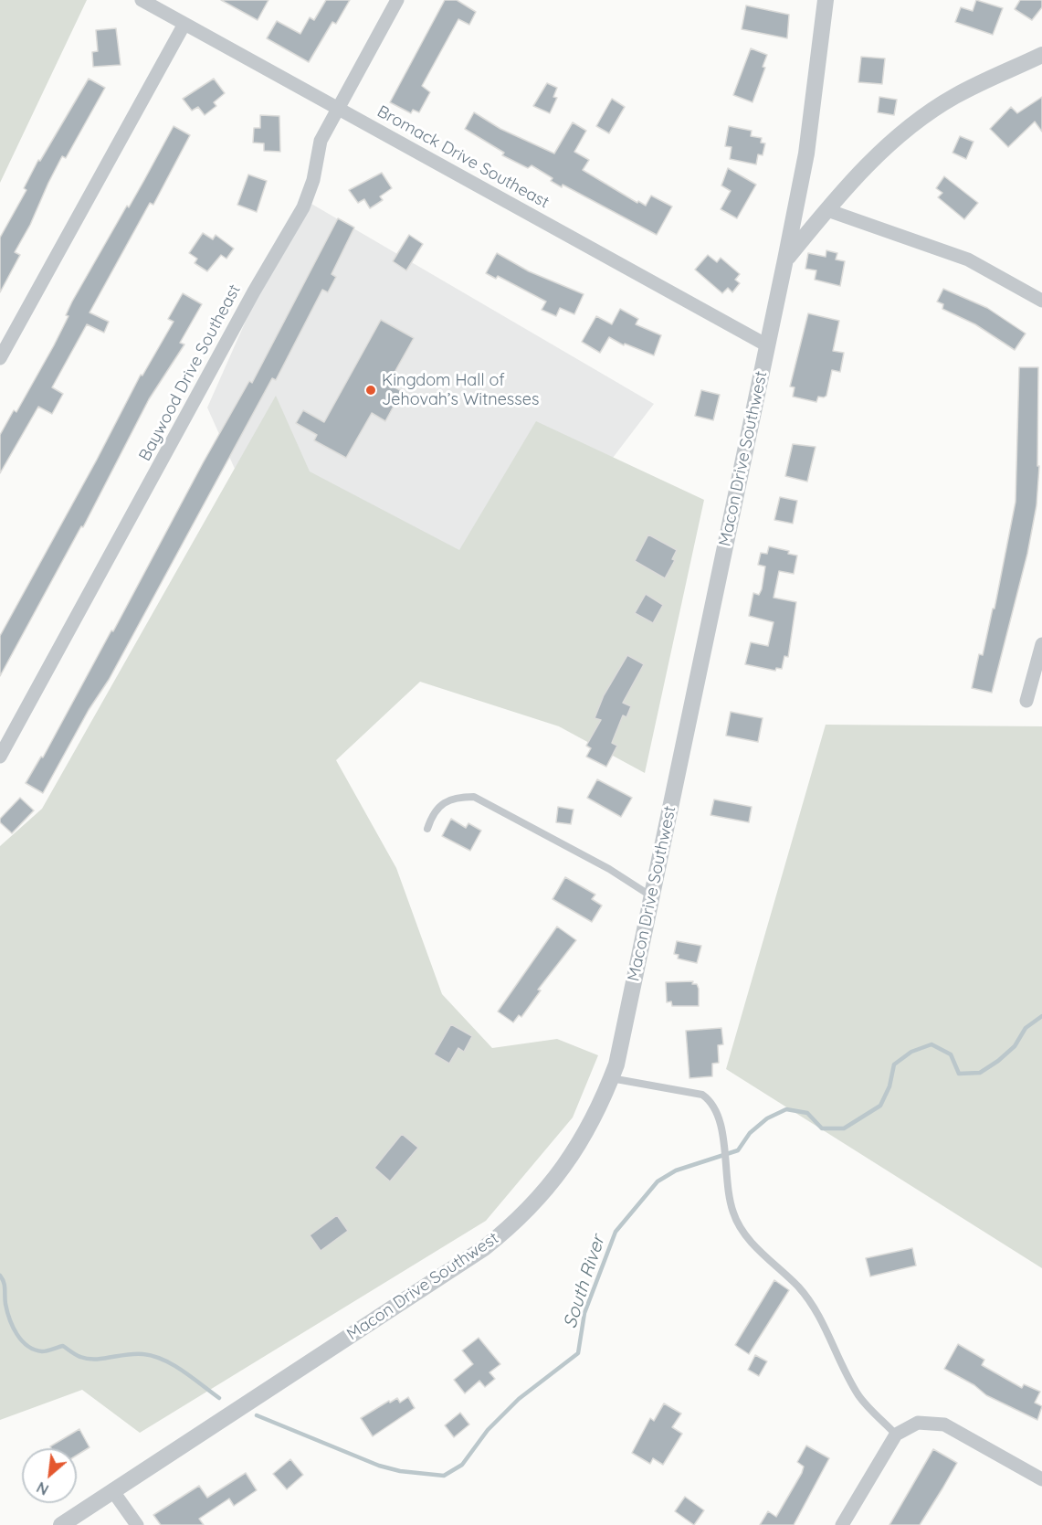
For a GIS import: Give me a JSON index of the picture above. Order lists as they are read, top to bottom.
{
  "streets": {
    "street": ["Bromack Drive Southeast", "Baywood Drive Southeast", "Macon Drive Southwest"]
  },
  "crossings": [
    ["Bromack Drive Southeast", "Baywood Drive Southeast"],
    ["Bromack Drive Southeast", "Macon Drive Southwest"]
  ],
  "water": ["South River"],
  "places": ["Kingdom Hall of Jehovah’s Witnesses"],
  "north": "bottom left"
}
